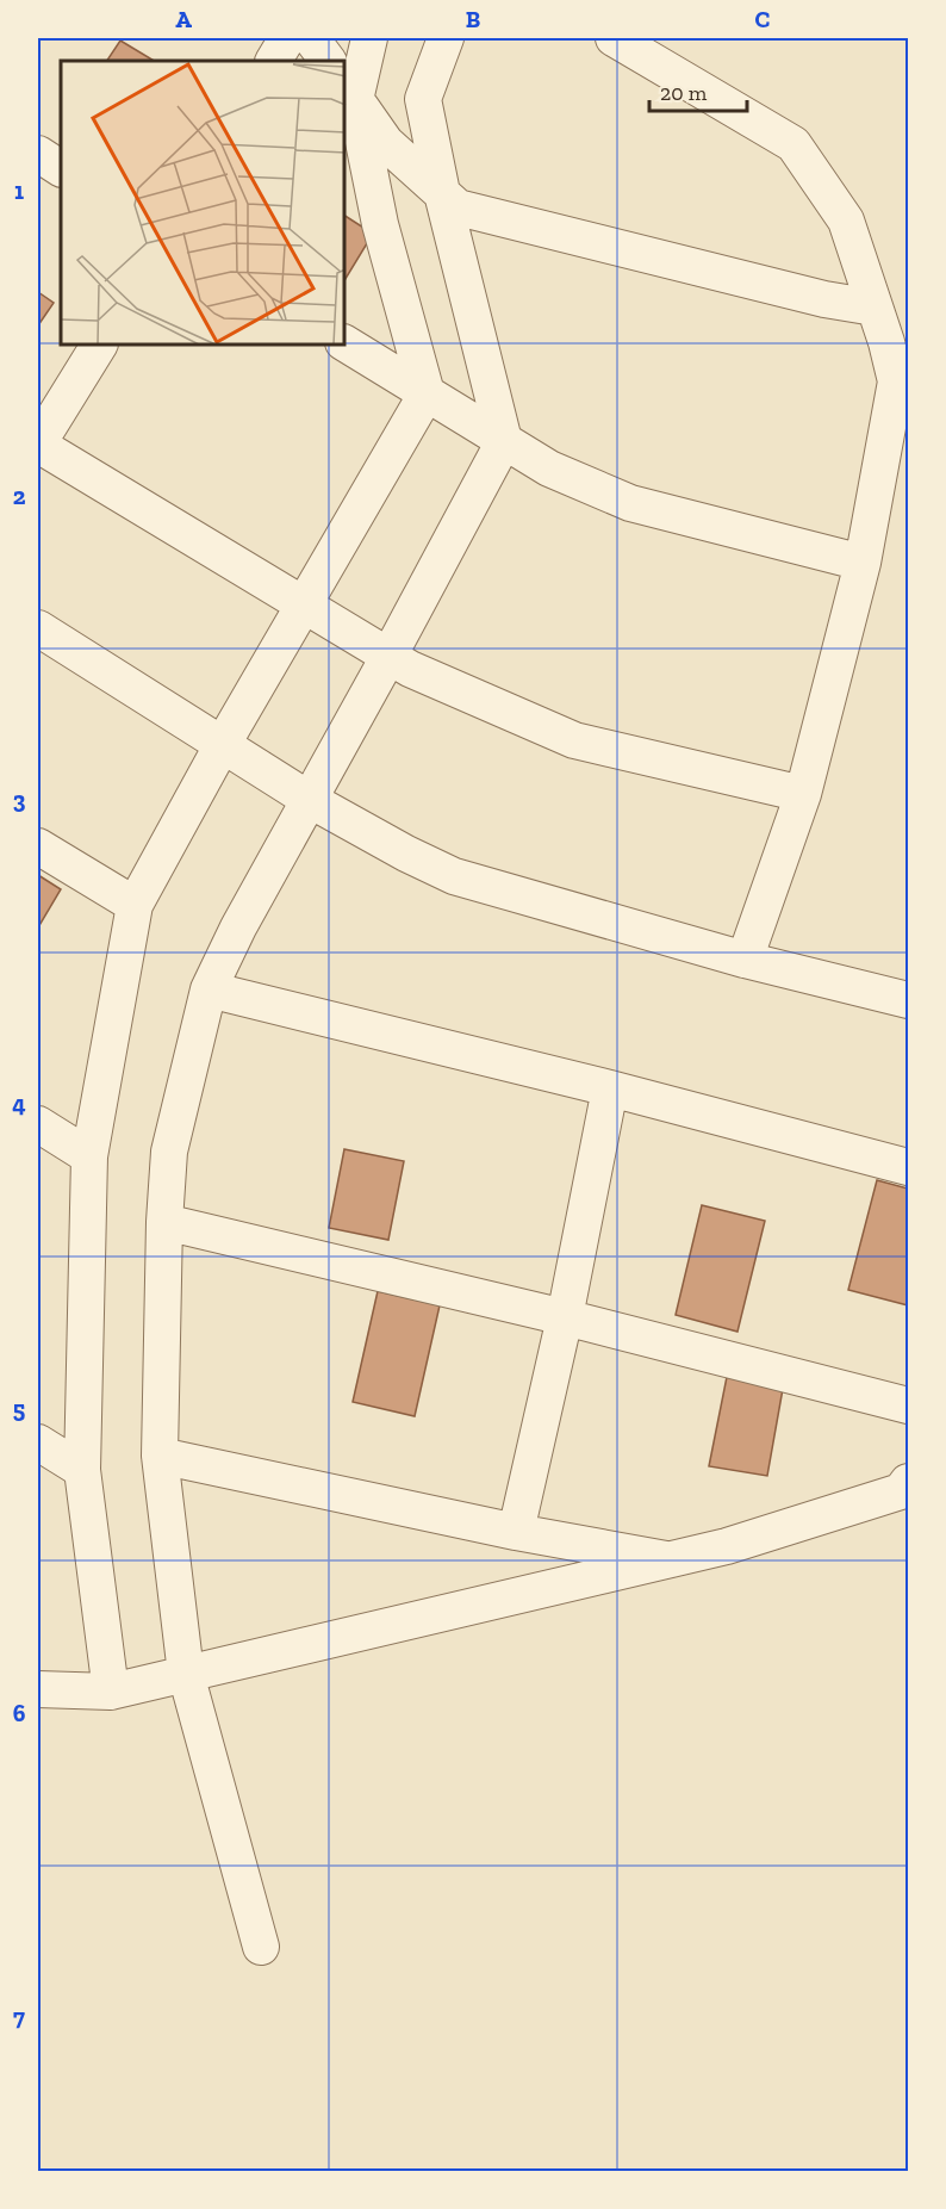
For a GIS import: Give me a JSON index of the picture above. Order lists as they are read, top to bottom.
{
  "scale_bar": "20 m",
  "grid": {
    "columns": ["A", "B", "C"],
    "rows": [
      "1",
      "2",
      "3",
      "4",
      "5",
      "6",
      "7"
    ]
  }
}
